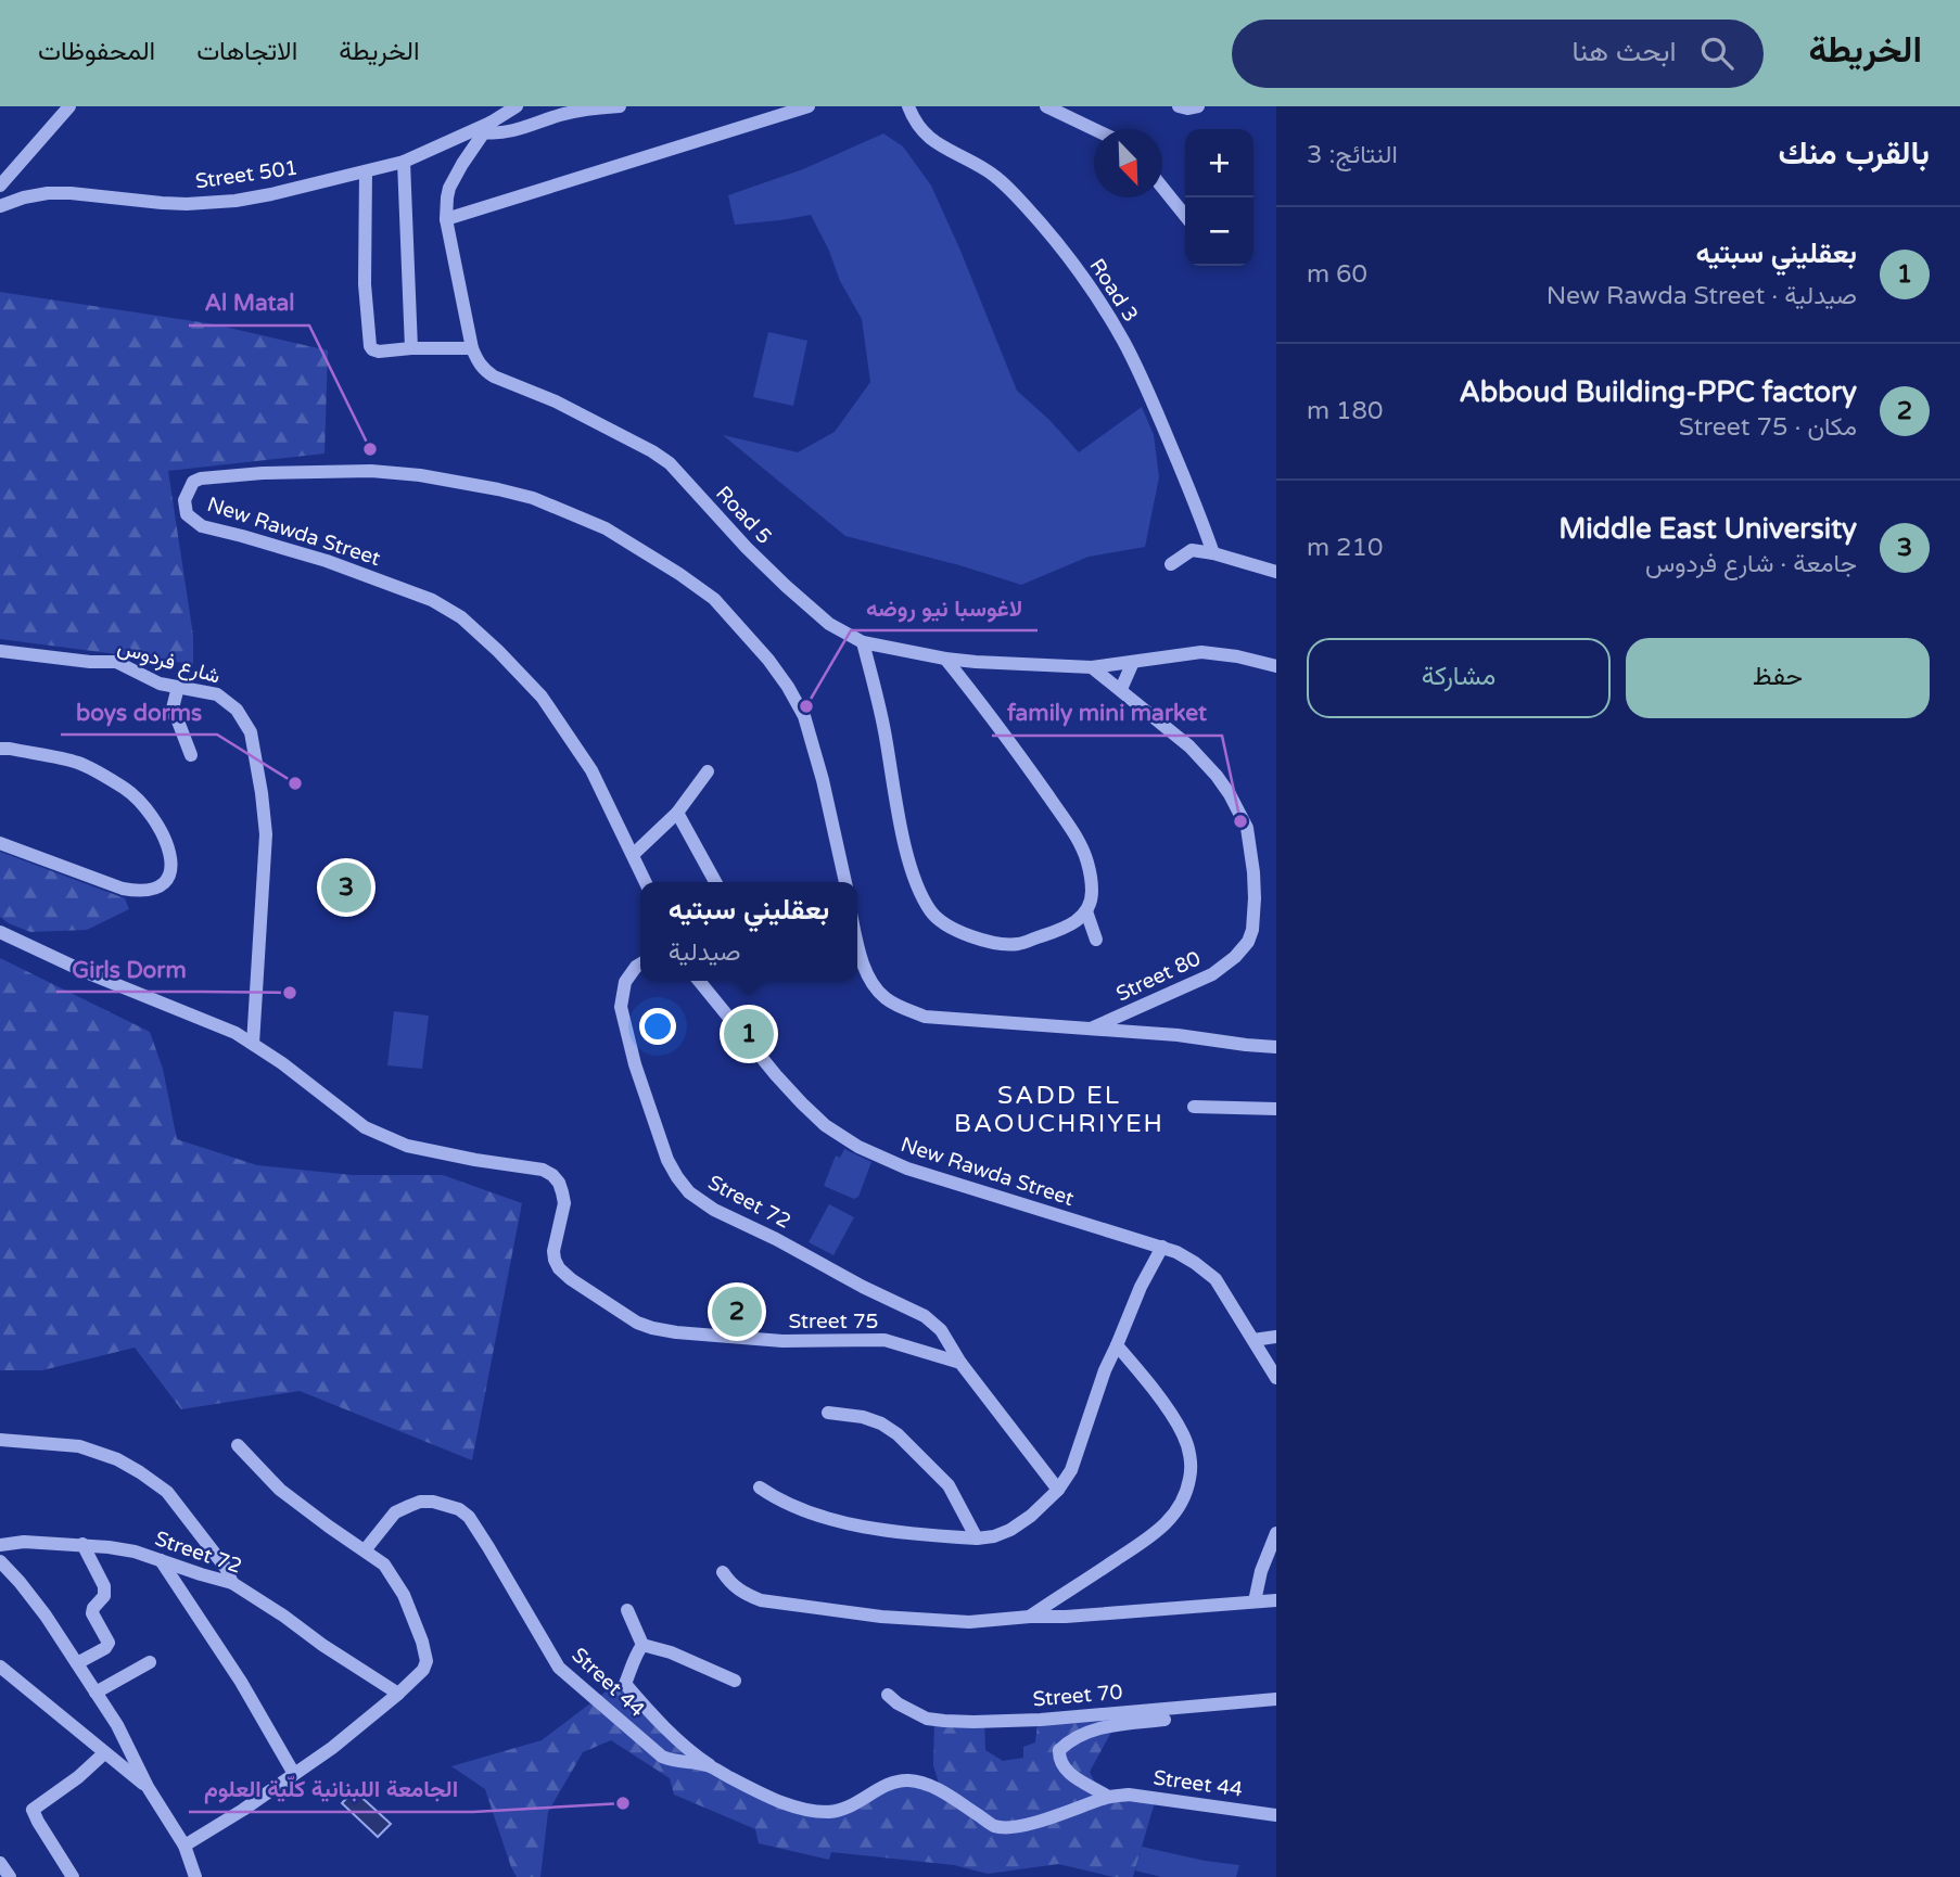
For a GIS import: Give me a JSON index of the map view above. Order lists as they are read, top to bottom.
{
  "streets": {
    "street": [
      "Street 501",
      "Road 3",
      "Road 5",
      "New Rawda Street",
      "شارع فردوس",
      "Street 80",
      "Street 72",
      "Street 75",
      "Street 44",
      "Street 70"
    ]
  },
  "crossings": [
    ["Street 501", "Road 5"],
    ["Road 5", "Street 80"],
    ["شارع فردوس", "Street 75"],
    ["Street 72", "Street 75"]
  ],
  "districts": ["SADD EL BAOUCHRIYEH"],
  "places": [
    "Al Matal",
    "لاغوسبا نيو روضه",
    "boys dorms",
    "family mini market",
    "Girls Dorm",
    "الجامعة اللبنانية كلّية العلوم"
  ],
  "north": "bottom right",
  "page": {
    "header": "الخريطة",
    "search": "ابحث هنا",
    "nav": ["الخريطة", "الاتجاهات", "المحفوظات"],
    "heading": ["بالقرب منك", "النتائج: 3"],
    "map_buttons": ["+", "−"],
    "list": [
      {
        "mark": "1",
        "name": "بعقليني سبتيه",
        "note": "صيدلية · New Rawda Street",
        "value": "60 m"
      },
      {
        "mark": "2",
        "name": "Abboud Building-PPC factory",
        "note": "مكان · Street 75",
        "value": "180 m"
      },
      {
        "mark": "3",
        "name": "Middle East University",
        "note": "جامعة · شارع فردوس",
        "value": "210 m"
      }
    ],
    "buttons": ["حفظ", "مشاركة"],
    "pins": ["3", "1", "2"],
    "popup": ["بعقليني سبتيه", "صيدلية"]
  }
}
